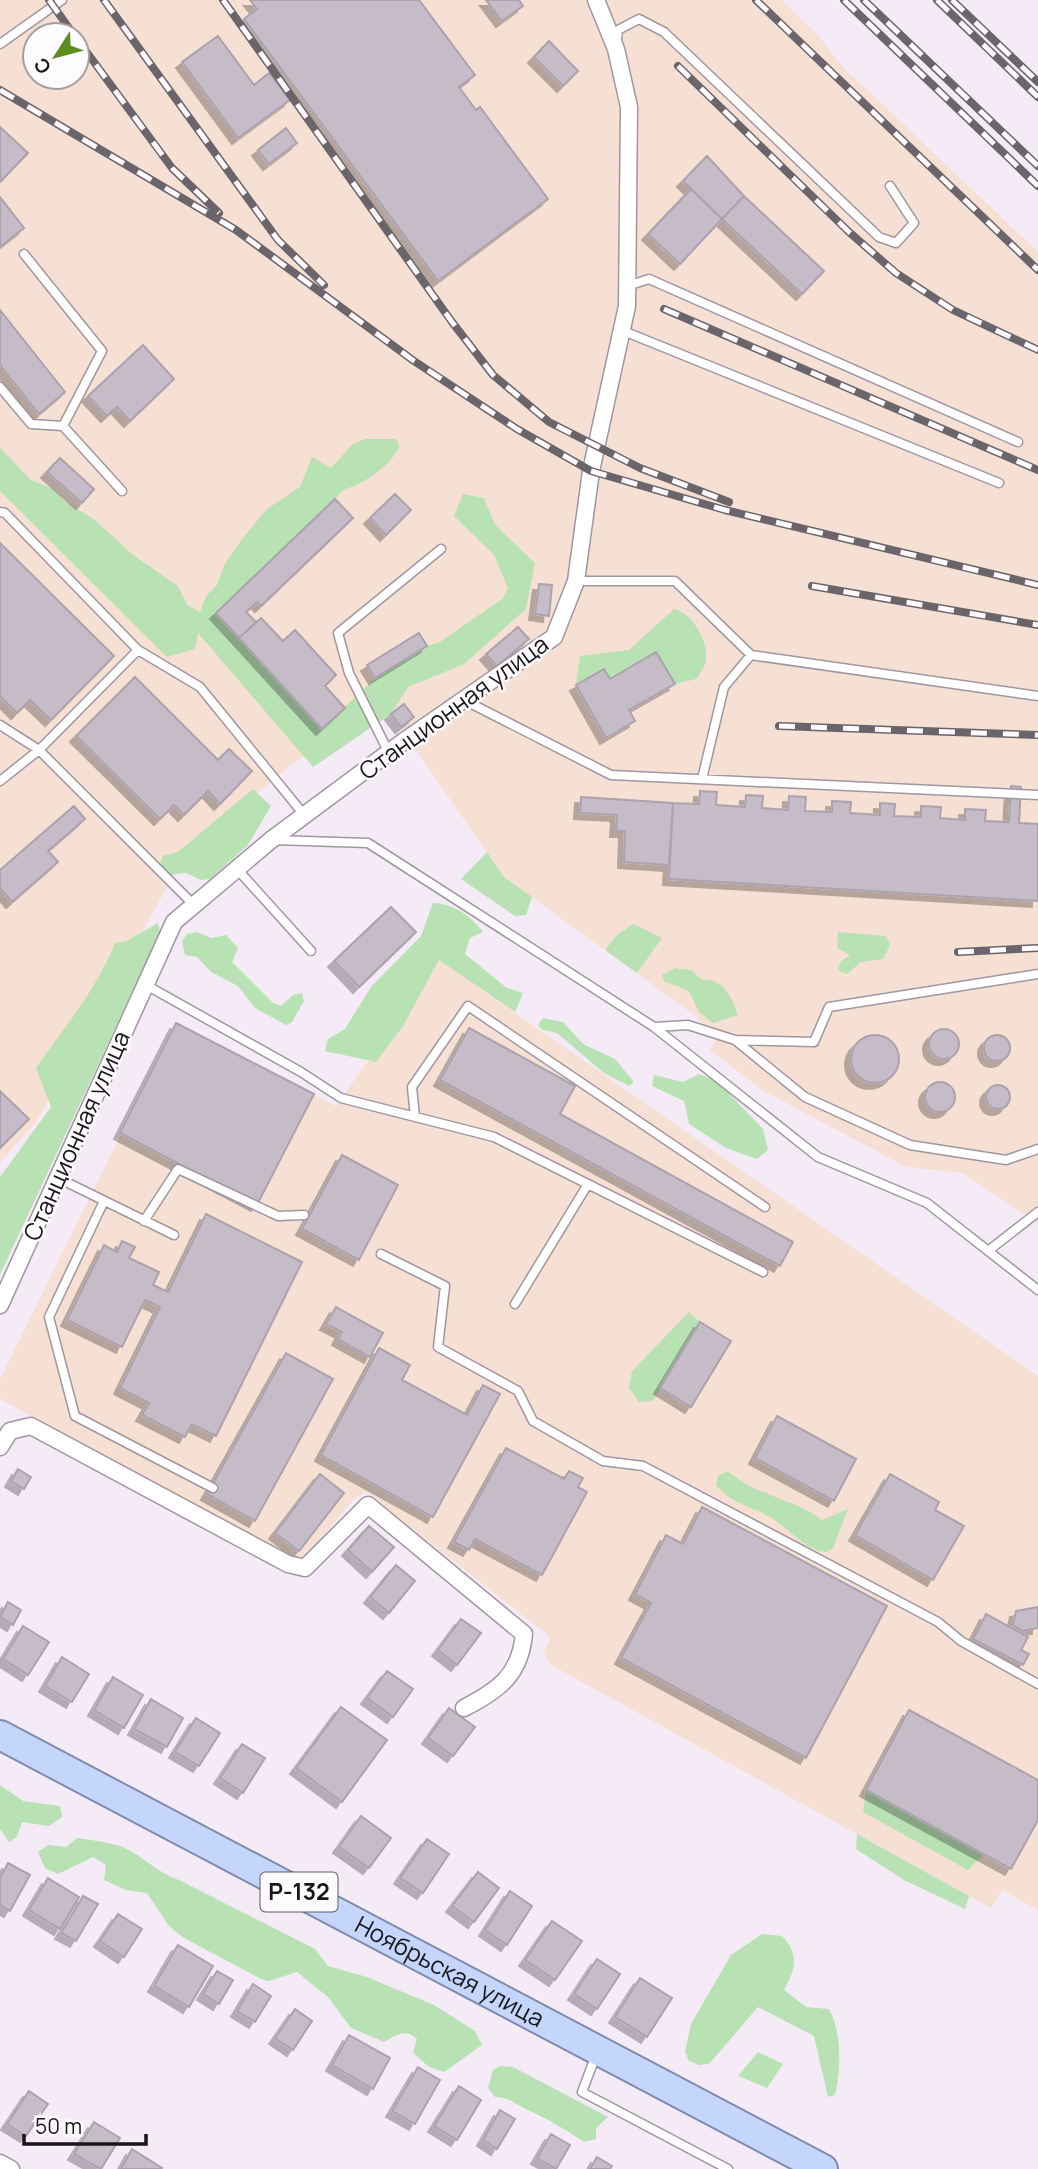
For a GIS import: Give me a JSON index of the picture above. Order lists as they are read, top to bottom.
{
  "streets": {
    "highway": ["Р-132", "Ноябрьская улица"],
    "street": ["Станционная улица"]
  },
  "scale_bar": "50 m",
  "north": "bottom left"
}
